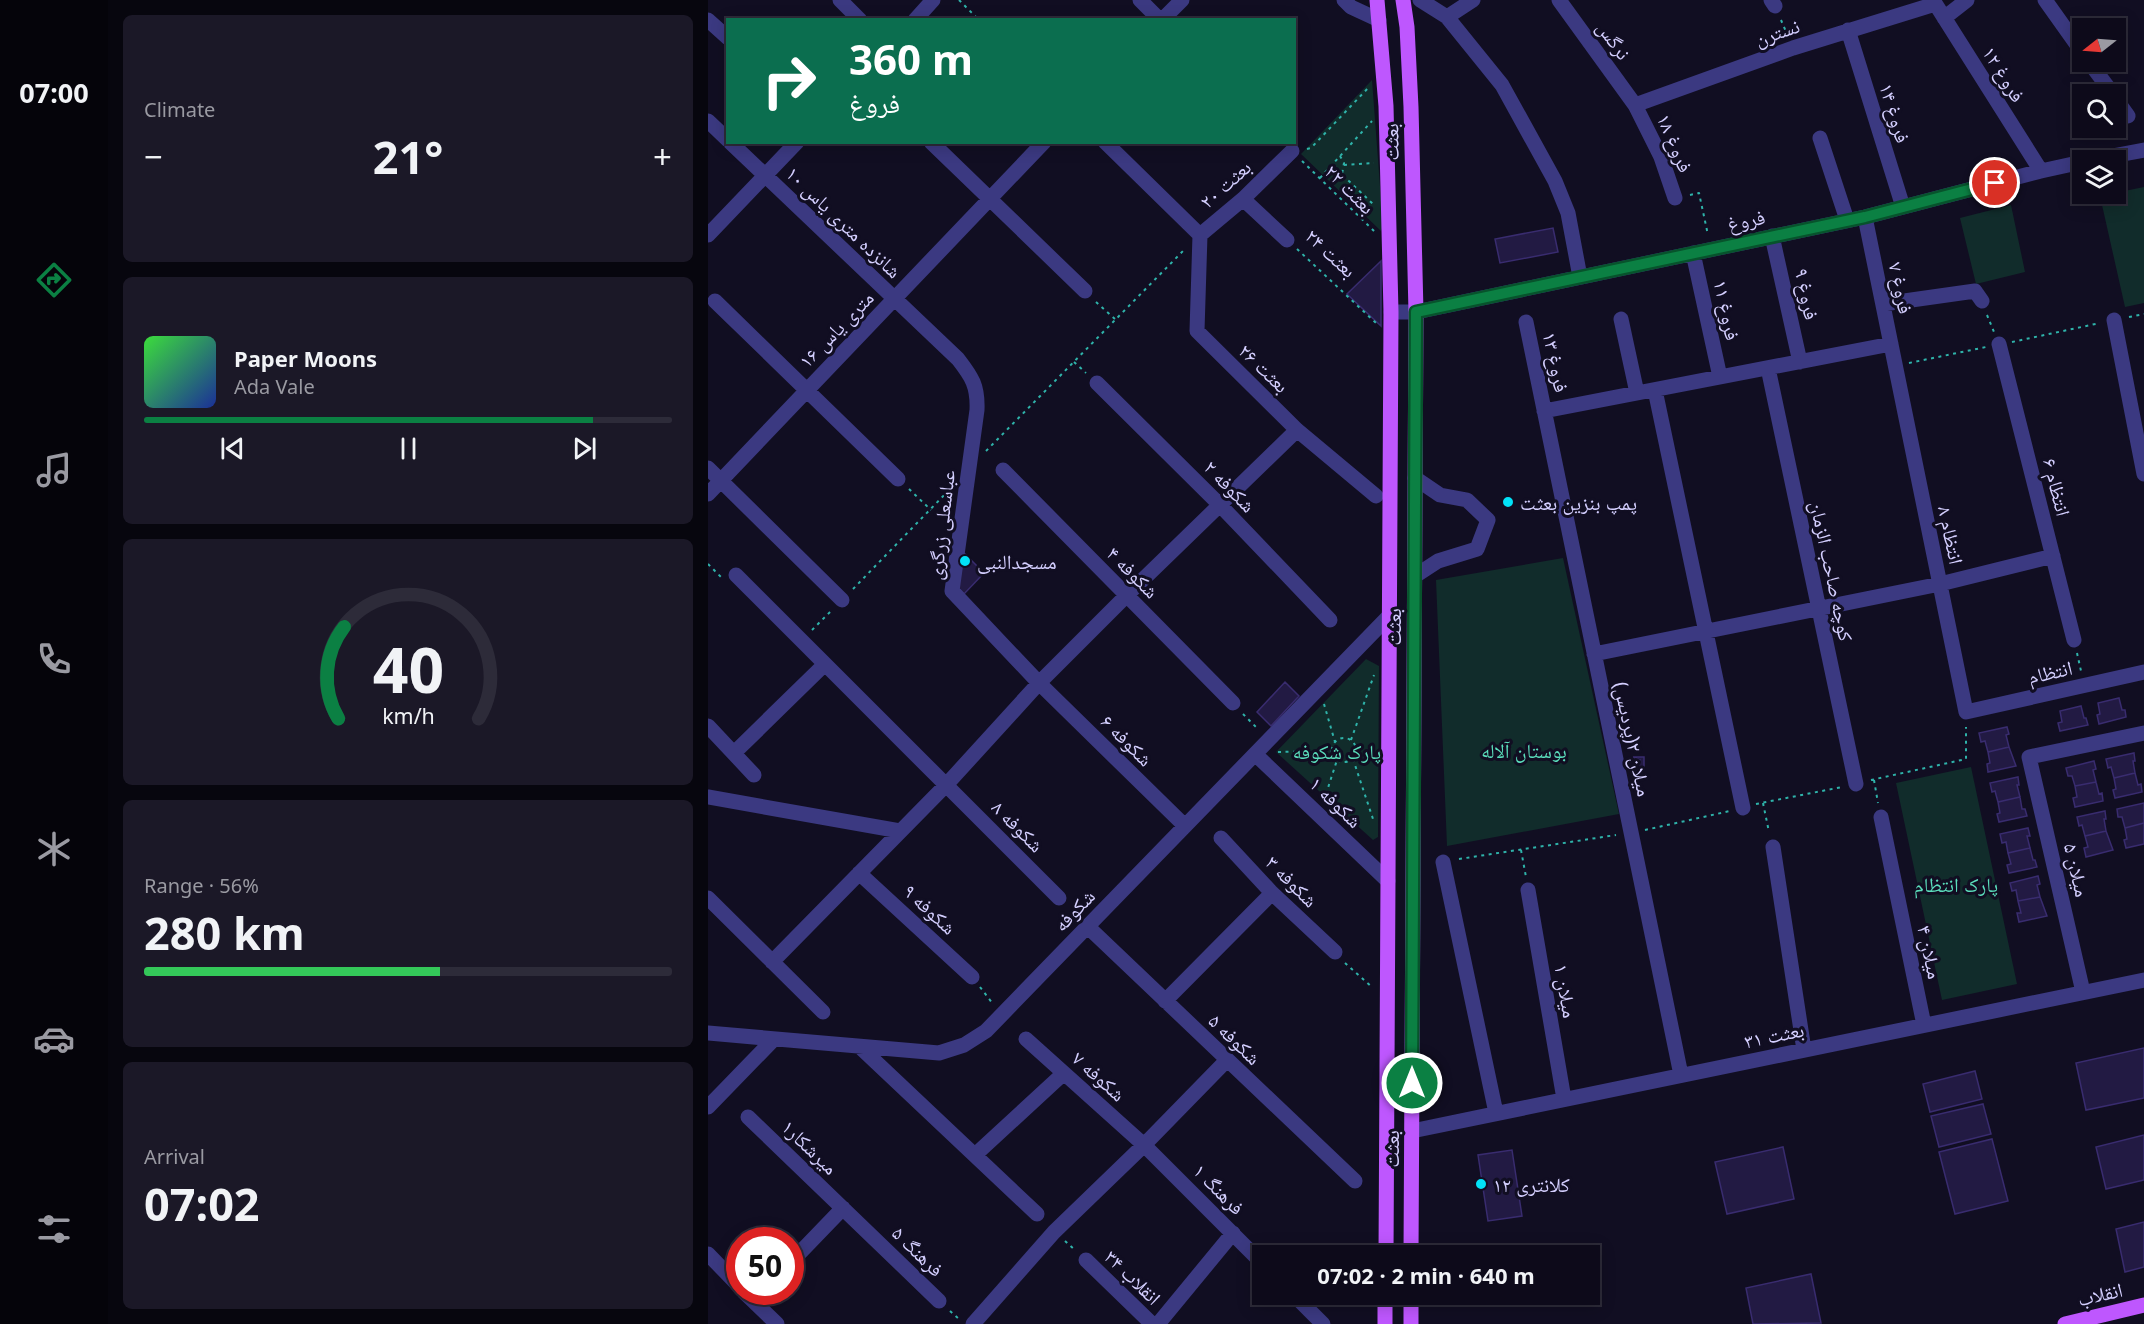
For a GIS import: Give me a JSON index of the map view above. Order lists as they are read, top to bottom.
{
  "streets": {
    "main road": ["بعثت", "انقلاب"],
    "street": [
      "نسترن",
      "نرگس",
      "فروغ ۱۲",
      "فروغ ۱۴",
      "فروغ ۱۸",
      "بعثت ۲۰",
      "فروغ",
      "شانزده متری یاس ۱۰",
      "بعثت ۲۴",
      "فروغ ۷",
      "فروغ ۹",
      "فروغ ۱۱",
      "۱۶ متری یاس",
      "فروغ ۱۳",
      "بعثت ۲۶",
      "شکوفه ۲",
      "انتظام ۶",
      "عباسعلی زرگری",
      "انتظام ۸",
      "کوچه صاحب الزمان",
      "شکوفه ۴",
      "انتظام",
      "میلان ۲(پردیس)",
      "شکوفه ۶",
      "شکوفه ۱",
      "شکوفه ۸",
      "میلان ۵",
      "شکوفه ۳",
      "شکوفه ۹",
      "شکوفه",
      "میلان ۴",
      "میلان ۱",
      "بعثت ۳۱",
      "شکوفه ۵",
      "شکوفه ۷",
      "میرشکار۱",
      "فرهنگ ۱",
      "فرهنگ ۵",
      "انقلاب ۳۴"
    ],
    "path": ["بعثت ۲۲"]
  },
  "crossings": [
    ["نسترن", "نرگس"],
    ["نسترن", "فروغ ۱۲"],
    ["نسترن", "فروغ ۱۴"],
    ["نسترن", "فروغ ۱۸"],
    ["نرگس", "فروغ ۱۸"],
    ["فروغ ۱۲", "فروغ"],
    ["فروغ ۱۴", "فروغ"],
    ["بعثت", "بعثت ۲۲"],
    ["بعثت", "فروغ"],
    ["بعثت", "بعثت ۲۴"],
    ["بعثت", "شکوفه ۱"],
    ["بعثت", "شکوفه"],
    ["بعثت", "بعثت ۳۱"],
    ["فروغ ۱۸", "فروغ"],
    ["بعثت ۲۰", "بعثت ۲۲"],
    ["بعثت ۲۰", "بعثت ۲۴"],
    ["بعثت ۲۰", "بعثت ۲۶"],
    ["فروغ", "فروغ ۷"],
    ["فروغ", "فروغ ۹"],
    ["فروغ", "فروغ ۱۱"],
    ["شانزده متری یاس ۱۰", "۱۶ متری یاس"],
    ["شانزده متری یاس ۱۰", "عباسعلی زرگری"],
    ["فروغ ۷", "انتظام ۸"],
    ["فروغ ۱۳", "میلان ۲(پردیس)"],
    ["عباسعلی زرگری", "شکوفه ۶"],
    ["انتظام ۸", "انتظام"],
    ["میلان ۲(پردیس)", "بعثت ۳۱"],
    ["شکوفه ۶", "شکوفه"],
    ["شکوفه ۱", "شکوفه"],
    ["میلان ۵", "بعثت ۳۱"],
    ["شکوفه", "شکوفه ۵"],
    ["میلان ۴", "بعثت ۳۱"],
    ["میلان ۱", "بعثت ۳۱"],
    ["شکوفه ۷", "فرهنگ ۱"],
    ["میرشکار۱", "فرهنگ ۵"]
  ],
  "parks": ["بوستان آلاله", "پارک شکوفه", "پارک انتظام"],
  "places": ["پمپ بنزین بعثت", "مسجدالنبی", "کلانتری ۱۲"],
  "north": "left",
  "page": {
    "tabs": "07:00",
    "tile": [
      "Climate",
      ["Range · 56%", "280 km"],
      ["Arrival", "07:02"]
    ],
    "turn": ["360 m", "فروغ"],
    "heat": ["−", "21°", "+"],
    "song": ["Paper Moons", "Ada Vale"],
    "limit": "50",
    "trip": "07:02 · 2 min · 640 m",
    "gauge": ["40", "km/h"]
  }
}
